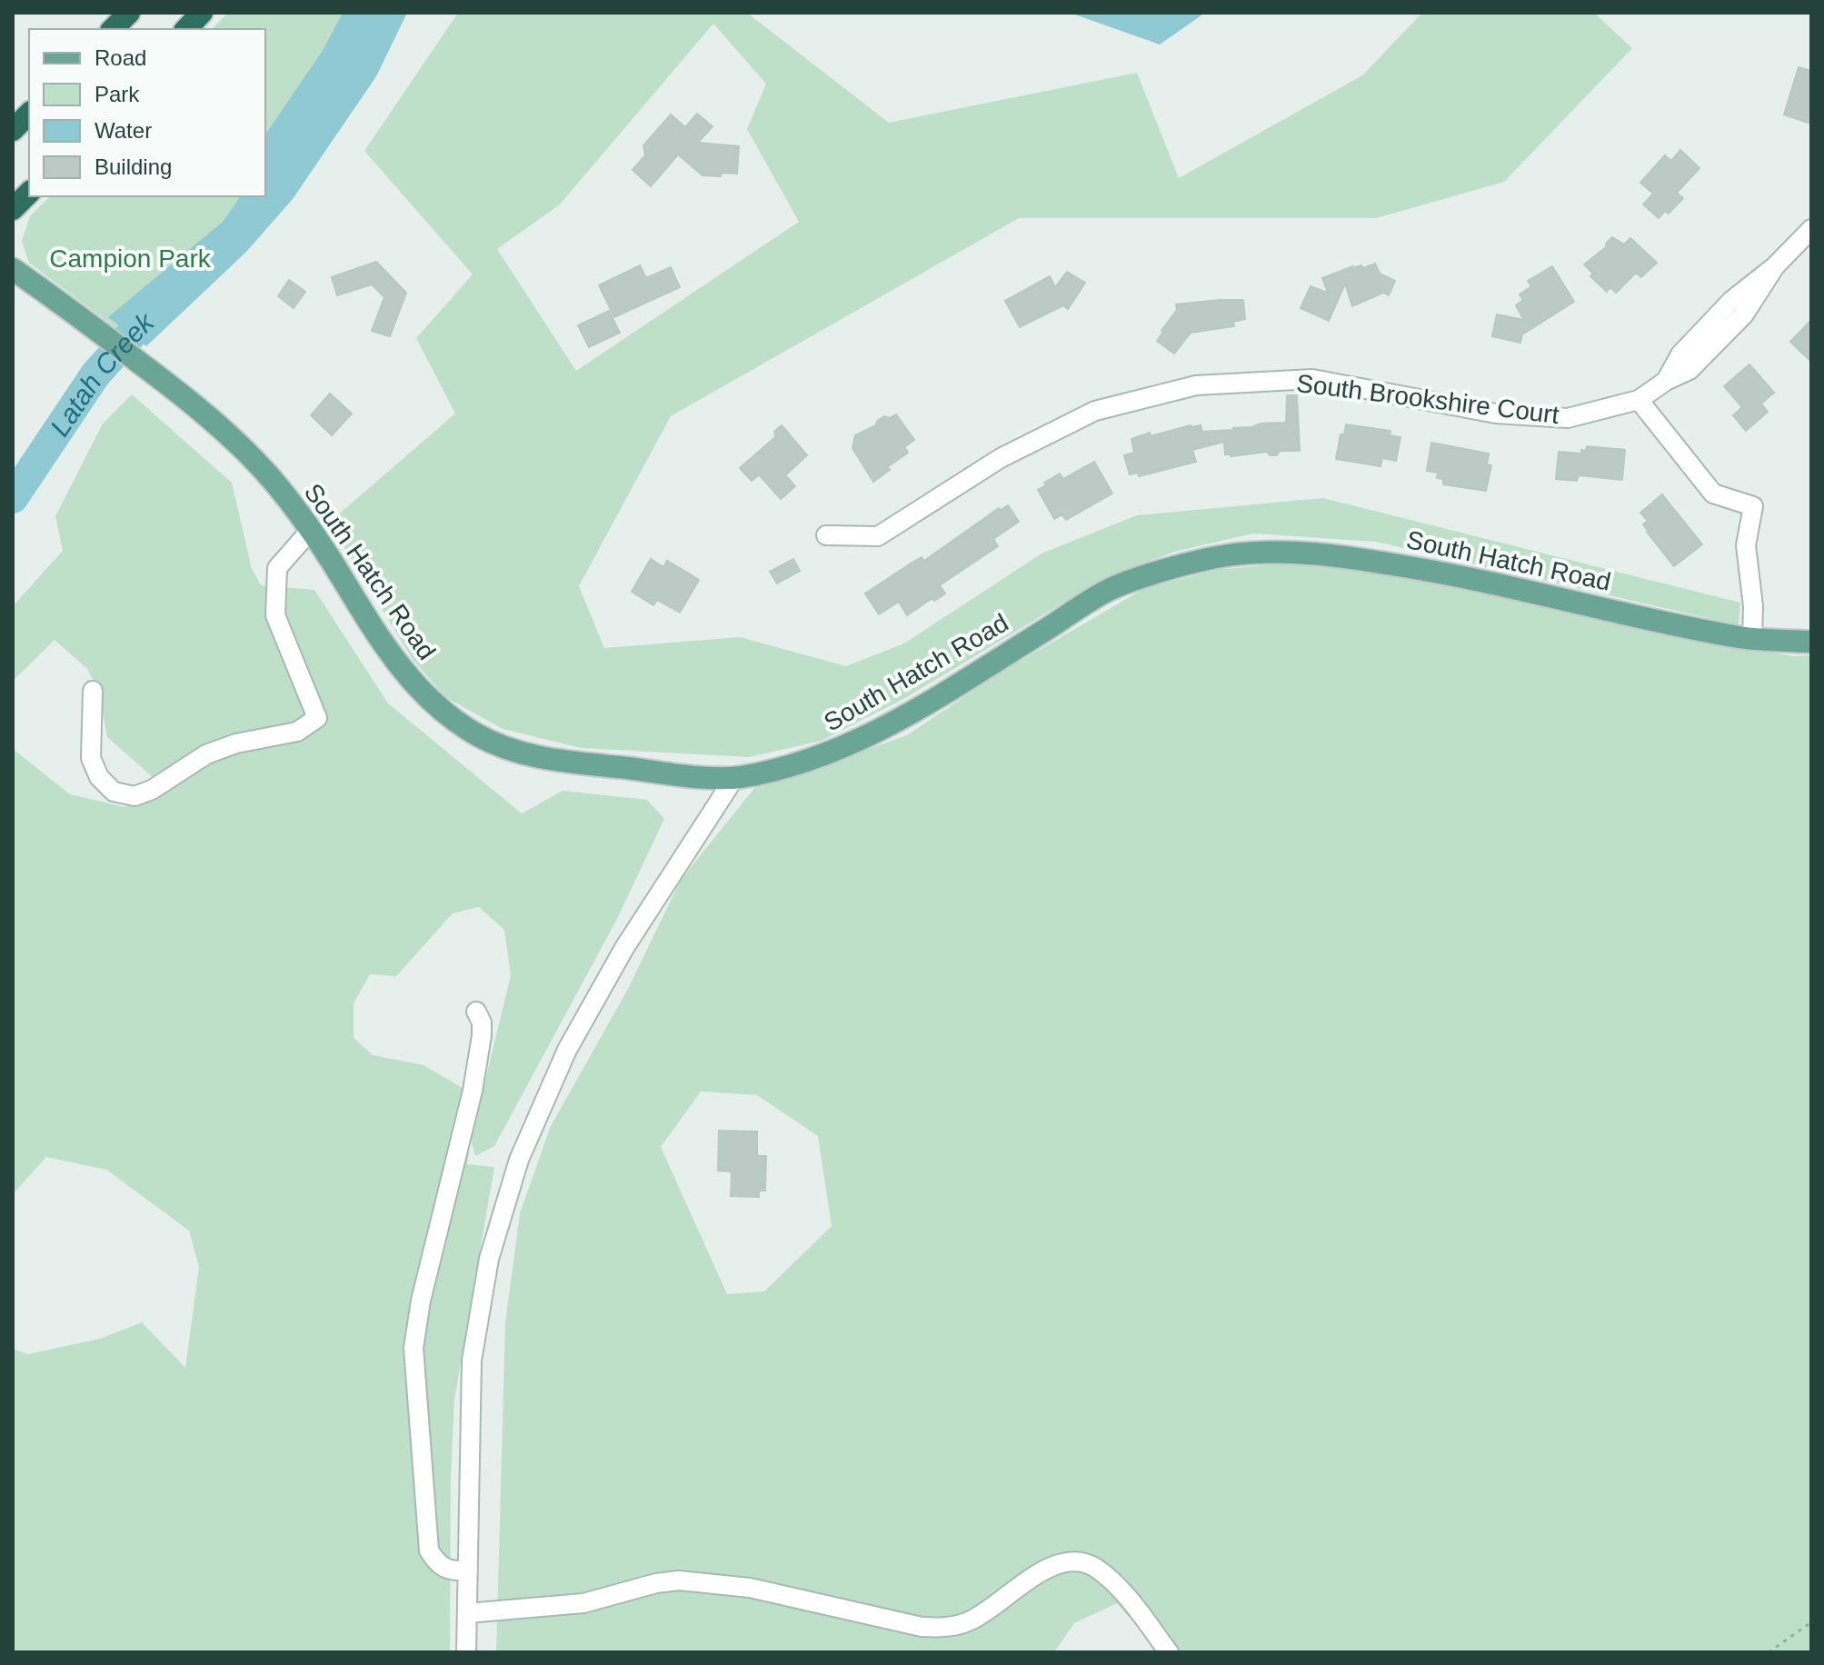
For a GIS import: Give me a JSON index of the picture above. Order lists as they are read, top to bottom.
{
  "streets": {
    "main road": ["South Hatch Road"],
    "street": ["South Brookshire Court"]
  },
  "water": ["Latah Creek"],
  "parks": ["Campion Park"],
  "legend": [
    "Road",
    "Park",
    "Water",
    "Building"
  ]
}
